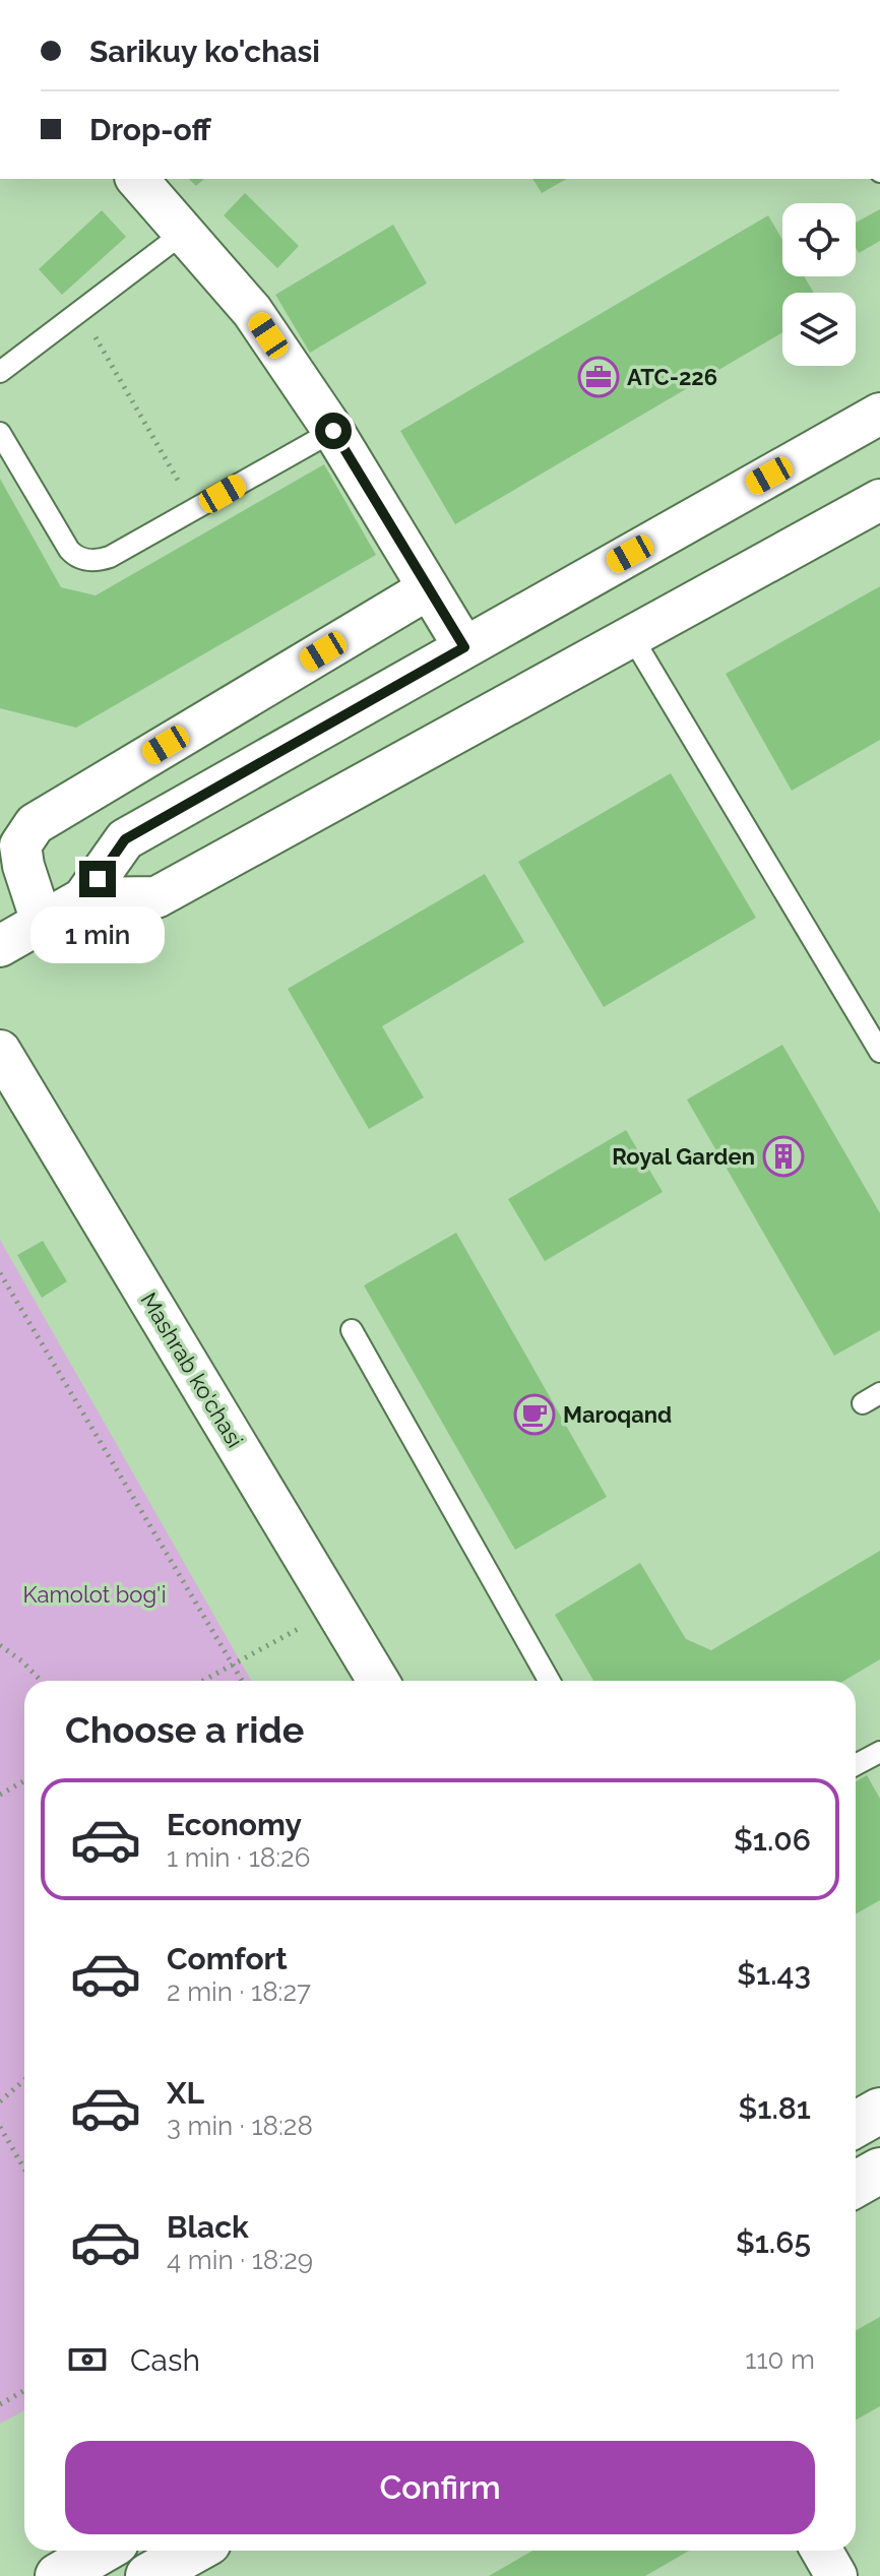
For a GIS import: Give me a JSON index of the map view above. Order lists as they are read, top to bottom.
{
  "streets": {
    "street": ["Mashrab ko'chasi"]
  },
  "parks": ["Kamolot bog'i"],
  "places": {
    "office": ["АТС-226"],
    "building": ["Royal Garden"],
    "cafe": ["Maroqand"]
  },
  "page": {
    "banner": ["Sarikuy ko'chasi", "Drop-off"],
    "bubble": "1 min",
    "heading": "Choose a ride",
    "list": [
      {
        "name": "Economy",
        "note": "1 min · 18:26",
        "value": "$1.06"
      },
      {
        "name": "Comfort",
        "note": "2 min · 18:27",
        "value": "$1.43"
      },
      {
        "name": "XL",
        "note": "3 min · 18:28",
        "value": "$1.81"
      },
      {
        "name": "Black",
        "note": "4 min · 18:29",
        "value": "$1.65"
      }
    ],
    "pay": ["Cash", "110 m"],
    "buttons": "Confirm"
  }
}
